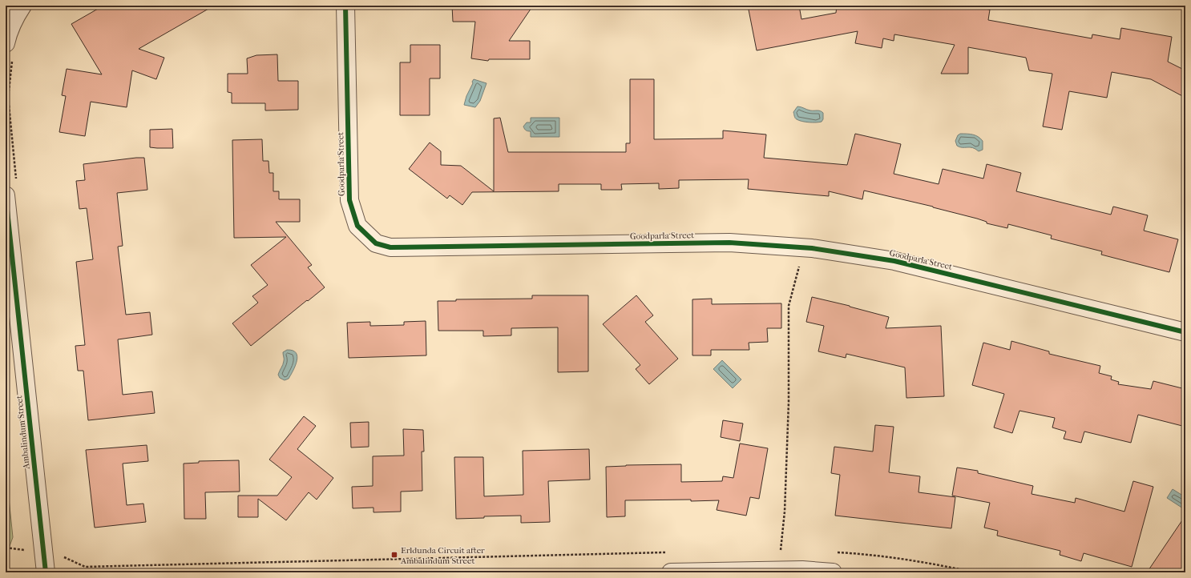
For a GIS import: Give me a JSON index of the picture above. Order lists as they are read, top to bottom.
{
  "streets": {
    "street": ["Goodparla Street", "Ambalindum Street"]
  },
  "places": {
    "transit": ["Erldunda Circuit after Ambalindum Street"]
  }
}
